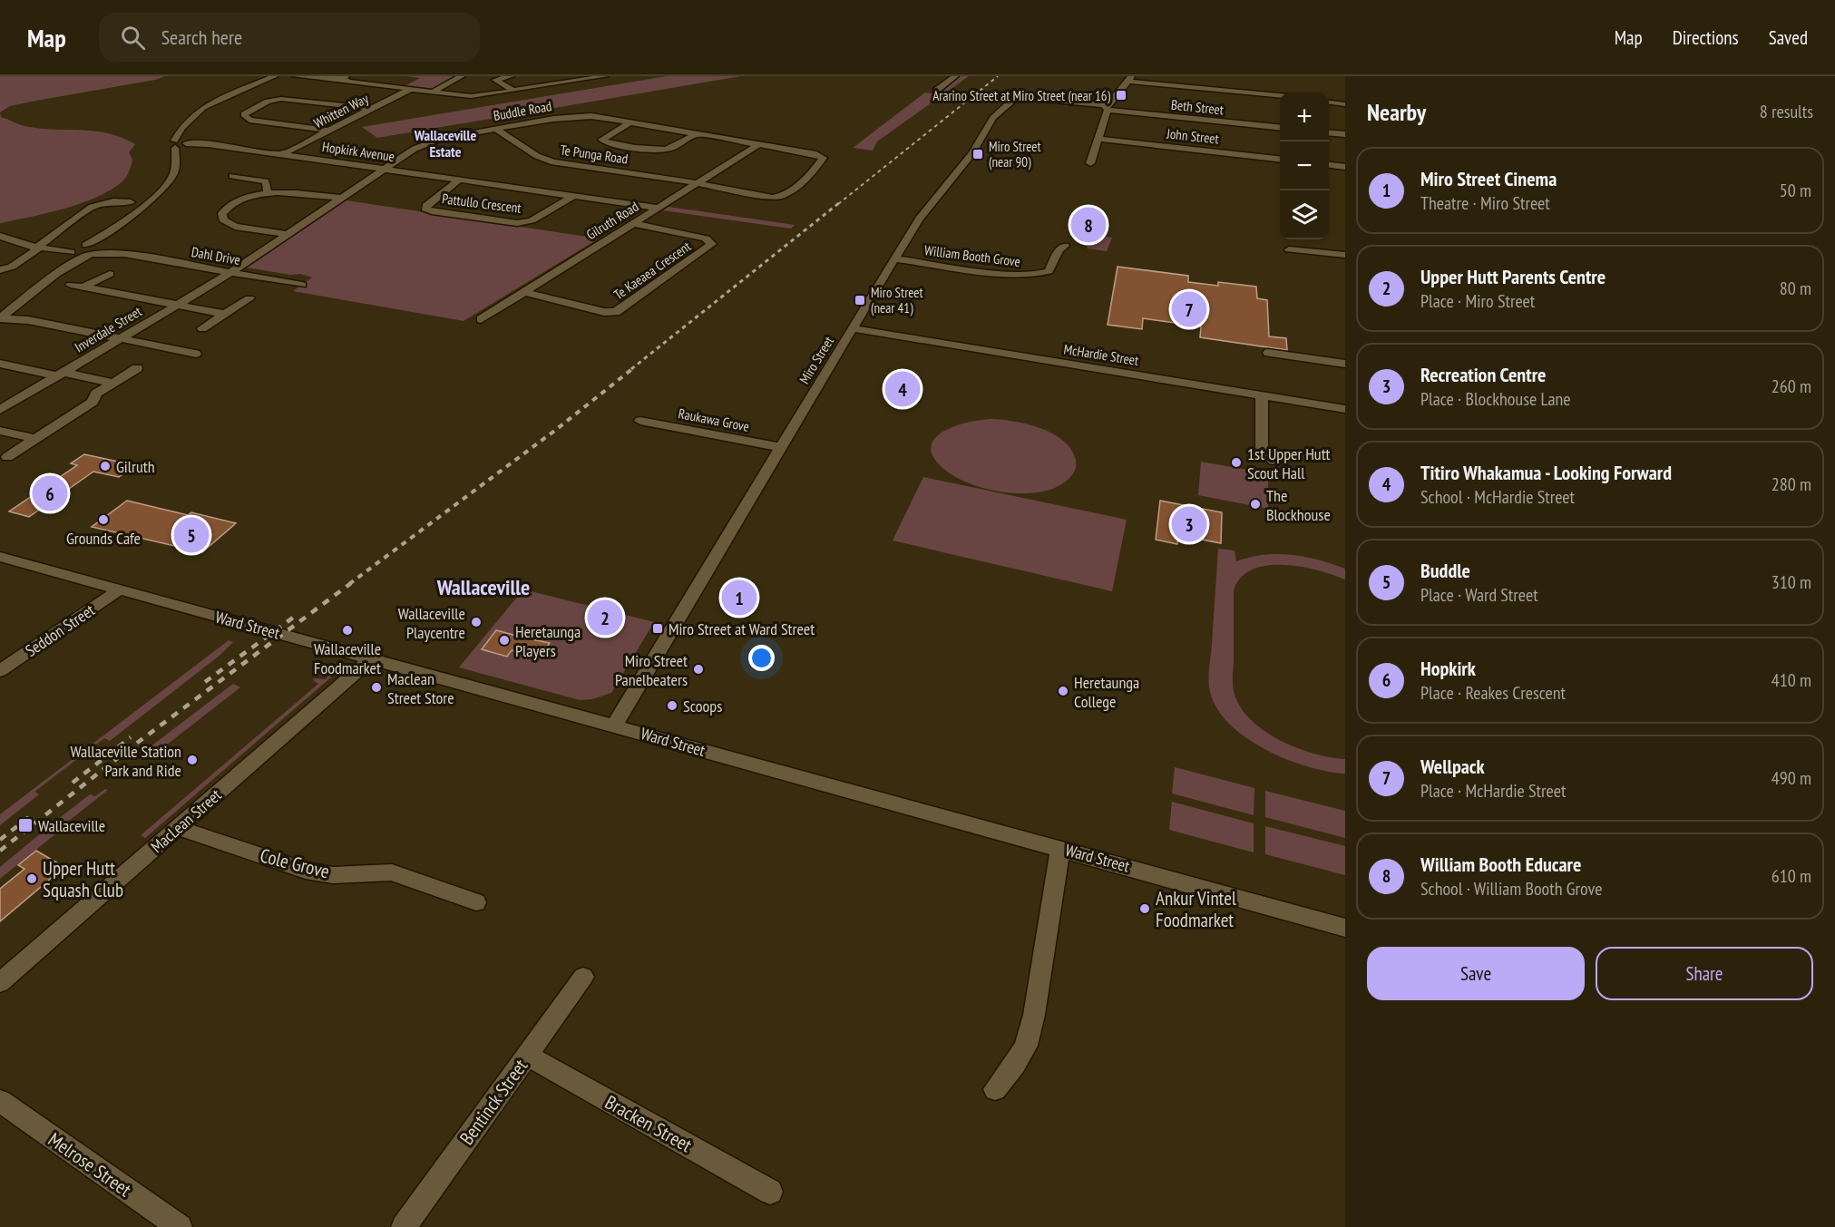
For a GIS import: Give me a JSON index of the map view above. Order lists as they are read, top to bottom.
{
  "streets": {
    "street": [
      "Beth Street",
      "Whitten Way",
      "Buddle Road",
      "John Street",
      "Hopkirk Avenue",
      "Te Punga Road",
      "Pattullo Crescent",
      "Gilruth Road",
      "Dahl Drive",
      "William Booth Grove",
      "Te Kaeaea Crescent",
      "Inverdale Street",
      "McHardie Street",
      "Miro Street",
      "Raukawa Grove",
      "Ward Street",
      "Seddon Street",
      "MacLean Street",
      "Cole Grove",
      "Bentinck Street",
      "Bracken Street",
      "Melrose Street"
    ]
  },
  "crossings": [
    ["Beth Street", "Miro Street"],
    ["Whitten Way", "Hopkirk Avenue"],
    ["Buddle Road", "Hopkirk Avenue"],
    ["Buddle Road", "Te Punga Road"],
    ["Buddle Road", "Gilruth Road"],
    ["Buddle Road", "Dahl Drive"],
    ["Buddle Road", "Inverdale Street"],
    ["Hopkirk Avenue", "Pattullo Crescent"],
    ["Hopkirk Avenue", "Gilruth Road"],
    ["Te Punga Road", "Gilruth Road"],
    ["Gilruth Road", "Te Kaeaea Crescent"],
    ["Dahl Drive", "Inverdale Street"],
    ["William Booth Grove", "Miro Street"],
    ["McHardie Street", "Miro Street"],
    ["Miro Street", "Raukawa Grove"],
    ["Miro Street", "Ward Street"],
    ["Ward Street", "Seddon Street"],
    ["Ward Street", "MacLean Street"],
    ["MacLean Street", "Cole Grove"],
    ["Bentinck Street", "Bracken Street"]
  ],
  "districts": ["Wallaceville Estate", "Wallaceville"],
  "places": {
    "transit": [
      "Ararino Street at Miro Street (near 16)",
      "Miro Street (near 90)",
      "Miro Street (near 41)",
      "Miro Street at Ward Street",
      "Wallaceville"
    ],
    "other": [
      "1st Upper Hutt Scout Hall",
      "Gilruth",
      "The Blockhouse",
      "Grounds Cafe",
      "Wallaceville Playcentre",
      "Wallaceville Foodmarket",
      "Heretaunga Players",
      "Miro Street Panelbeaters",
      "Maclean Street Store",
      "Heretaunga College",
      "Scoops",
      "Wallaceville Station Park and Ride",
      "Upper Hutt Squash Club",
      "Ankur Vintel Foodmarket"
    ]
  },
  "page": {
    "header": "Map",
    "search": "Search here",
    "nav": ["Map", "Directions", "Saved"],
    "heading": ["Nearby", "8 results"],
    "map_buttons": ["+", "−"],
    "list": [
      {
        "mark": "1",
        "name": "Miro Street Cinema",
        "note": "Theatre · Miro Street",
        "value": "50 m"
      },
      {
        "mark": "2",
        "name": "Upper Hutt Parents Centre",
        "note": "Place · Miro Street",
        "value": "80 m"
      },
      {
        "mark": "3",
        "name": "Recreation Centre",
        "note": "Place · Blockhouse Lane",
        "value": "260 m"
      },
      {
        "mark": "4",
        "name": "Titiro Whakamua - Looking Forward",
        "note": "School · McHardie Street",
        "value": "280 m"
      },
      {
        "mark": "5",
        "name": "Buddle",
        "note": "Place · Ward Street",
        "value": "310 m"
      },
      {
        "mark": "6",
        "name": "Hopkirk",
        "note": "Place · Reakes Crescent",
        "value": "410 m"
      },
      {
        "mark": "7",
        "name": "Wellpack",
        "note": "Place · McHardie Street",
        "value": "490 m"
      },
      {
        "mark": "8",
        "name": "William Booth Educare",
        "note": "School · William Booth Grove",
        "value": "610 m"
      }
    ],
    "pins": [
      "8",
      "7",
      "4",
      "6",
      "3",
      "5",
      "1",
      "2"
    ],
    "buttons": ["Save", "Share"]
  }
}
